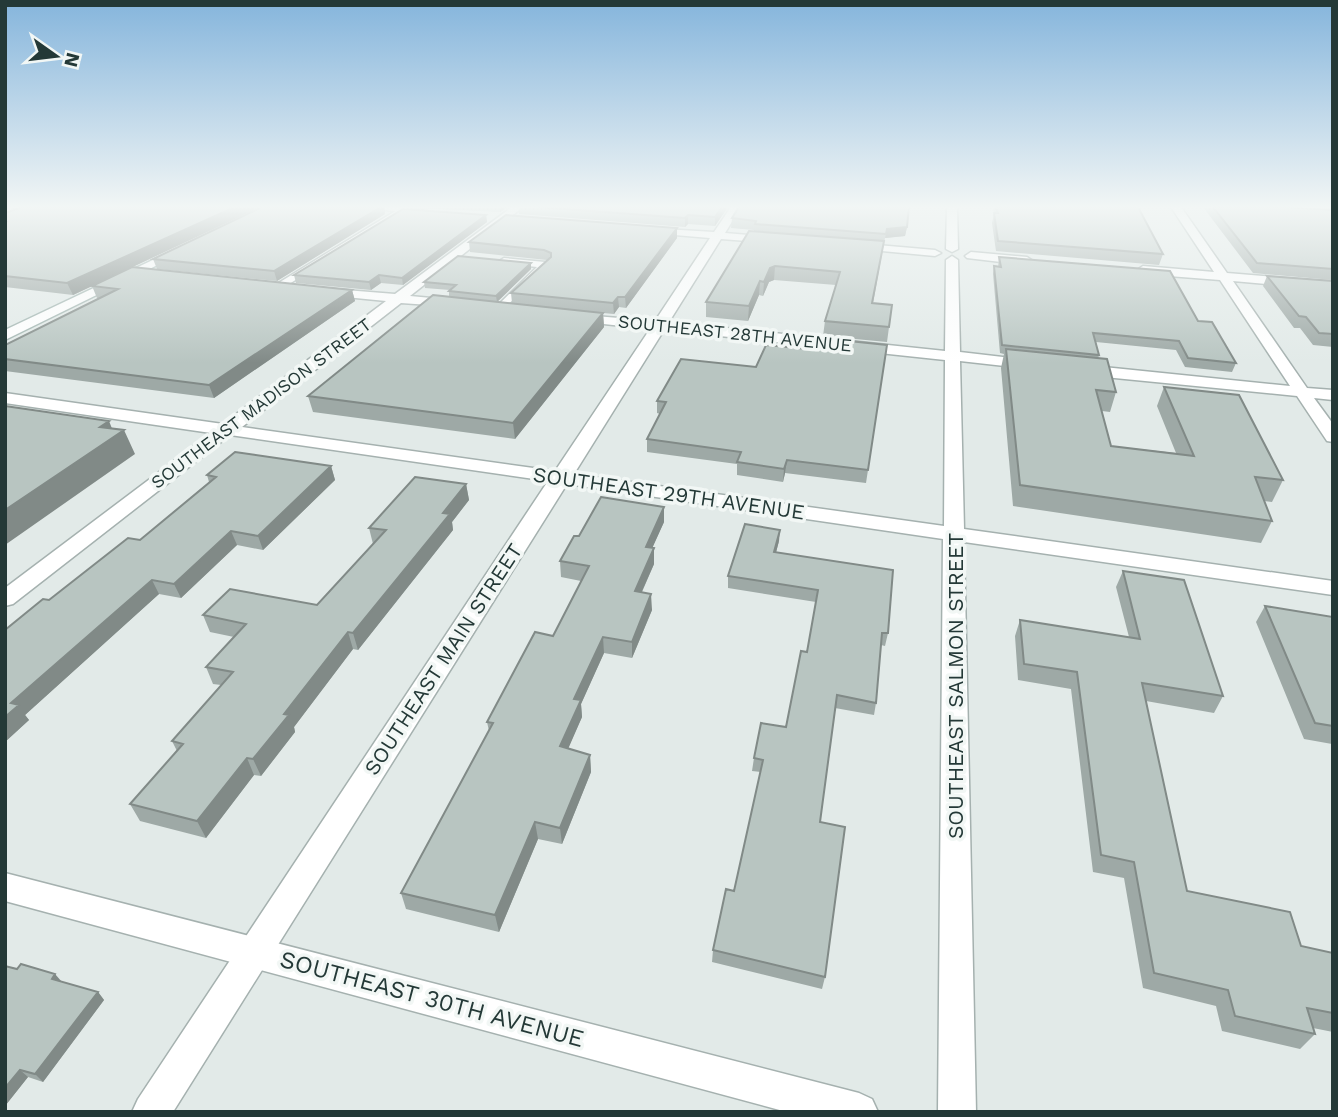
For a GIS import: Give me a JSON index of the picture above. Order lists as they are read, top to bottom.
{
  "streets": {
    "street": [
      "SOUTHEAST 28TH AVENUE",
      "SOUTHEAST MADISON STREET",
      "SOUTHEAST 29TH AVENUE",
      "SOUTHEAST MAIN STREET",
      "SOUTHEAST SALMON STREET",
      "SOUTHEAST 30TH AVENUE"
    ]
  },
  "crossings": [
    ["SOUTHEAST 28TH AVENUE", "SOUTHEAST MAIN STREET"],
    ["SOUTHEAST 28TH AVENUE", "SOUTHEAST SALMON STREET"],
    ["SOUTHEAST MADISON STREET", "SOUTHEAST 29TH AVENUE"],
    ["SOUTHEAST 29TH AVENUE", "SOUTHEAST MAIN STREET"],
    ["SOUTHEAST 29TH AVENUE", "SOUTHEAST SALMON STREET"],
    ["SOUTHEAST MAIN STREET", "SOUTHEAST 30TH AVENUE"]
  ],
  "north": "right"
}
